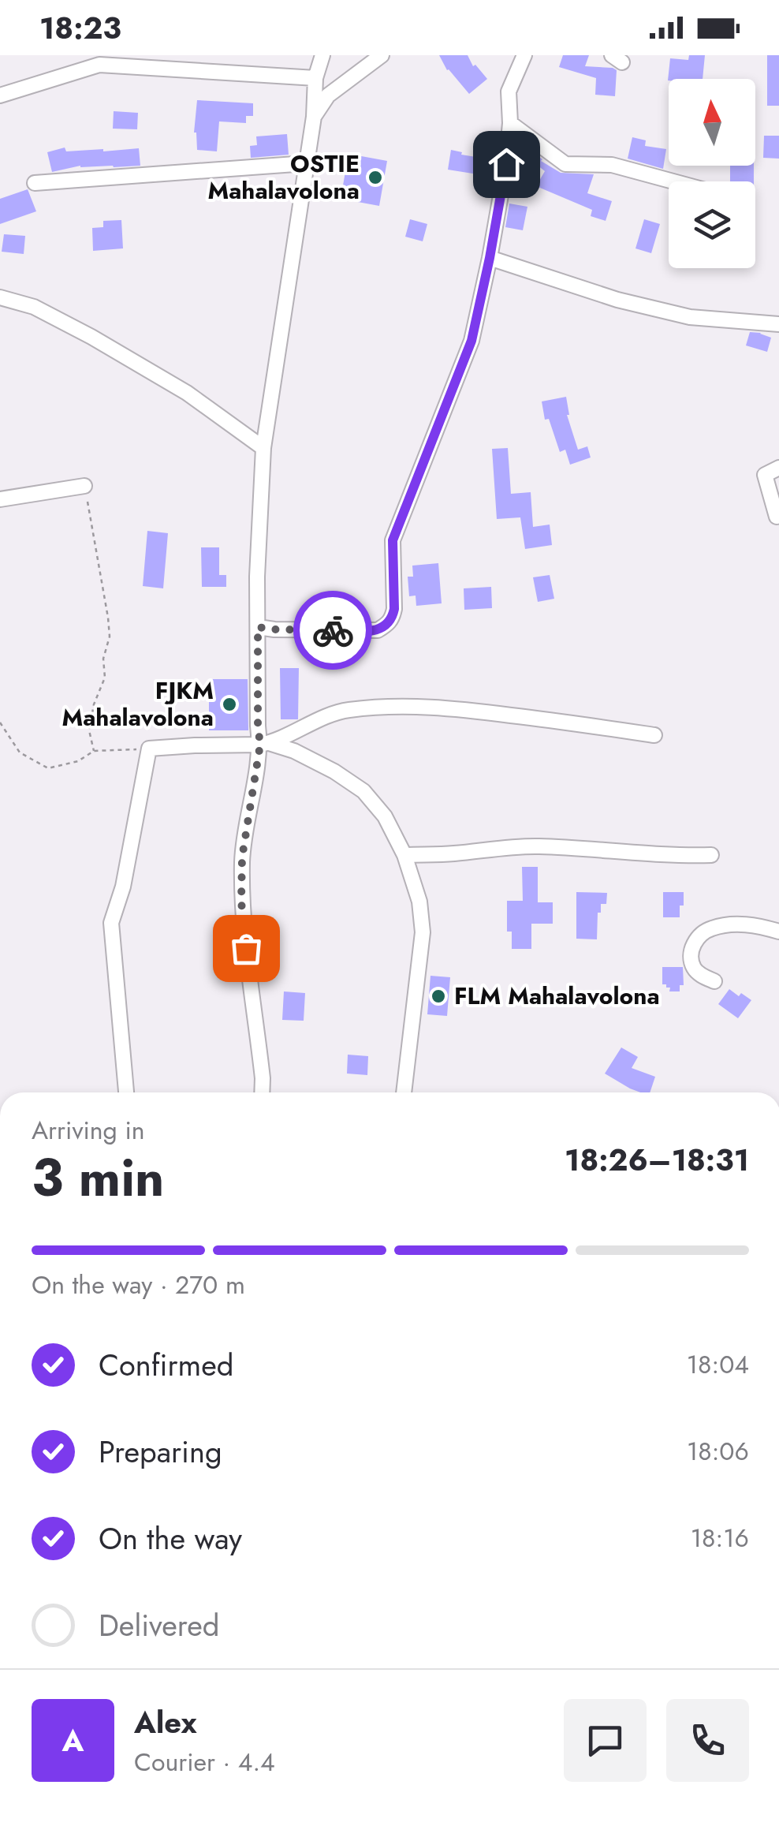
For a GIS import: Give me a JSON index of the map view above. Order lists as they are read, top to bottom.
{
  "places": ["OSTIE Mahalavolona", "FJKM Mahalavolona", "FLM Mahalavolona"],
  "north": "top",
  "page": {
    "status": "18:23",
    "heading": ["3 min", "Arriving in", "18:26–18:31"],
    "panel": ["Alex", "Courier · 4.4"],
    "bar": "On the way · 270 m",
    "list": [
      ["Confirmed", "18:04"],
      ["Preparing", "18:06"],
      ["On the way", "18:16"],
      "Delivered"
    ],
    "round": "A"
  }
}
